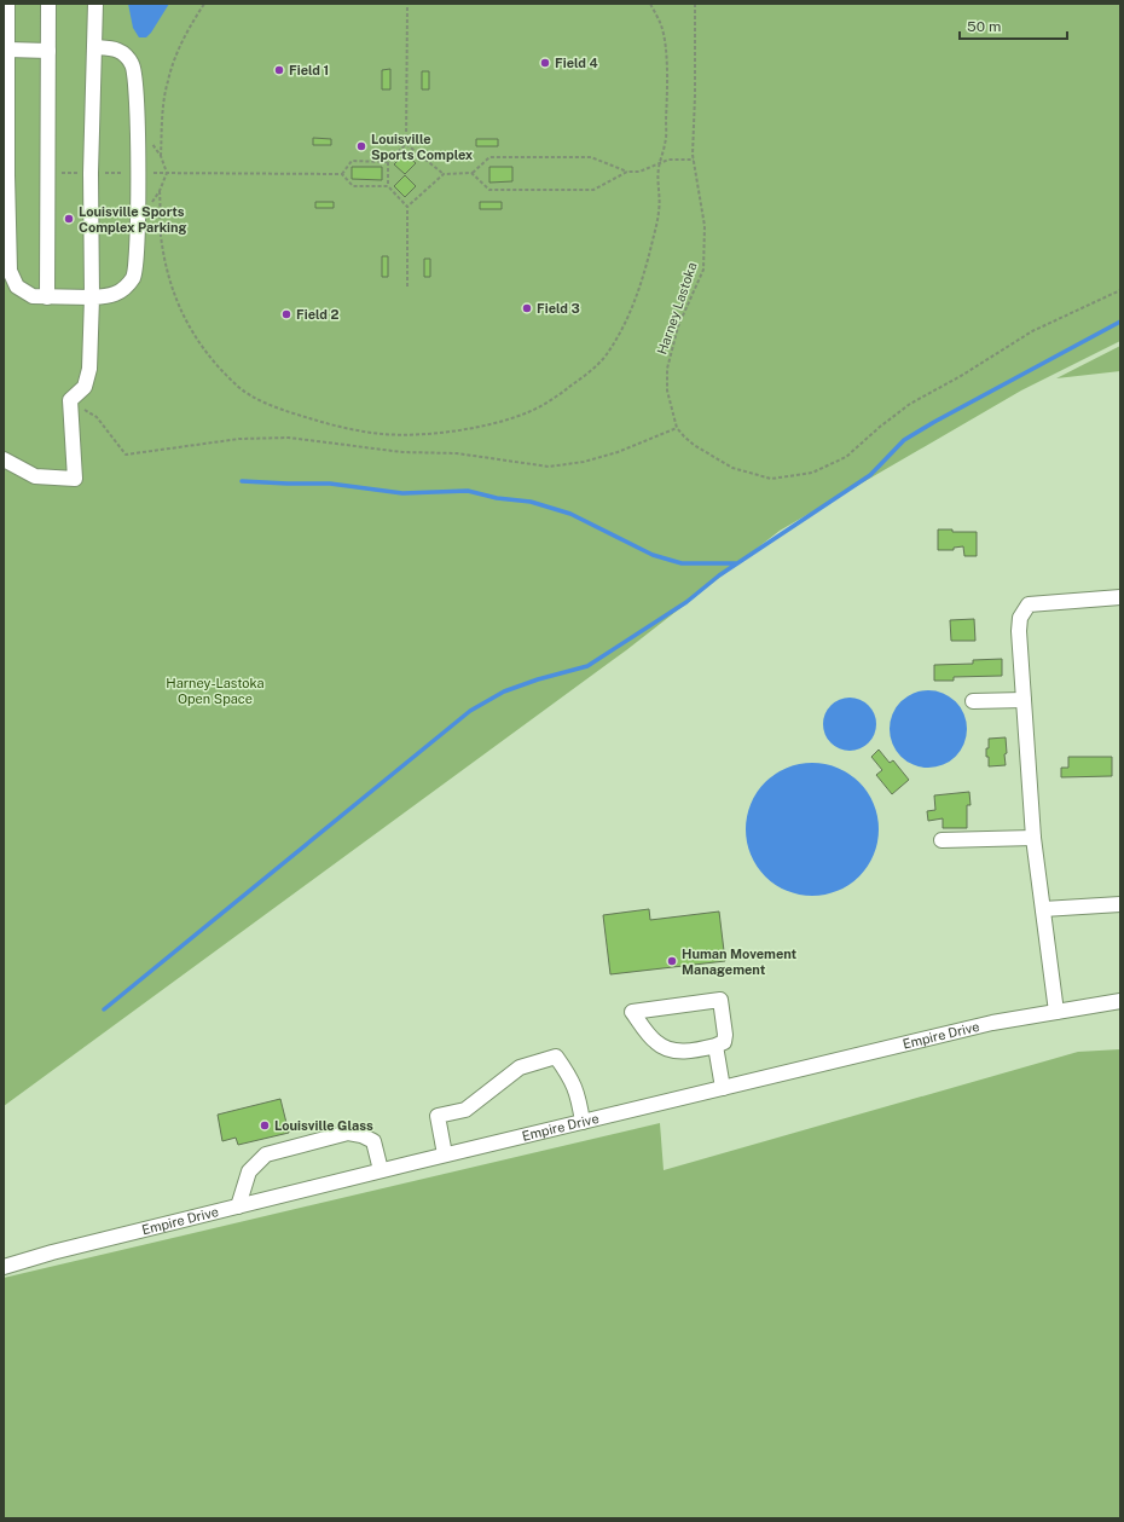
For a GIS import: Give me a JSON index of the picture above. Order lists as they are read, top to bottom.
{
  "streets": {
    "street": ["Empire Drive"],
    "path": ["Harney Lastoka"]
  },
  "parks": ["Harney-Lastoka Open Space"],
  "places": [
    "Field 4",
    "Field 1",
    "Louisville Sports Complex",
    "Louisville Sports Complex Parking",
    "Field 3",
    "Field 2",
    "Human Movement Management",
    "Louisville Glass"
  ],
  "scale_bar": "50 m"
}
